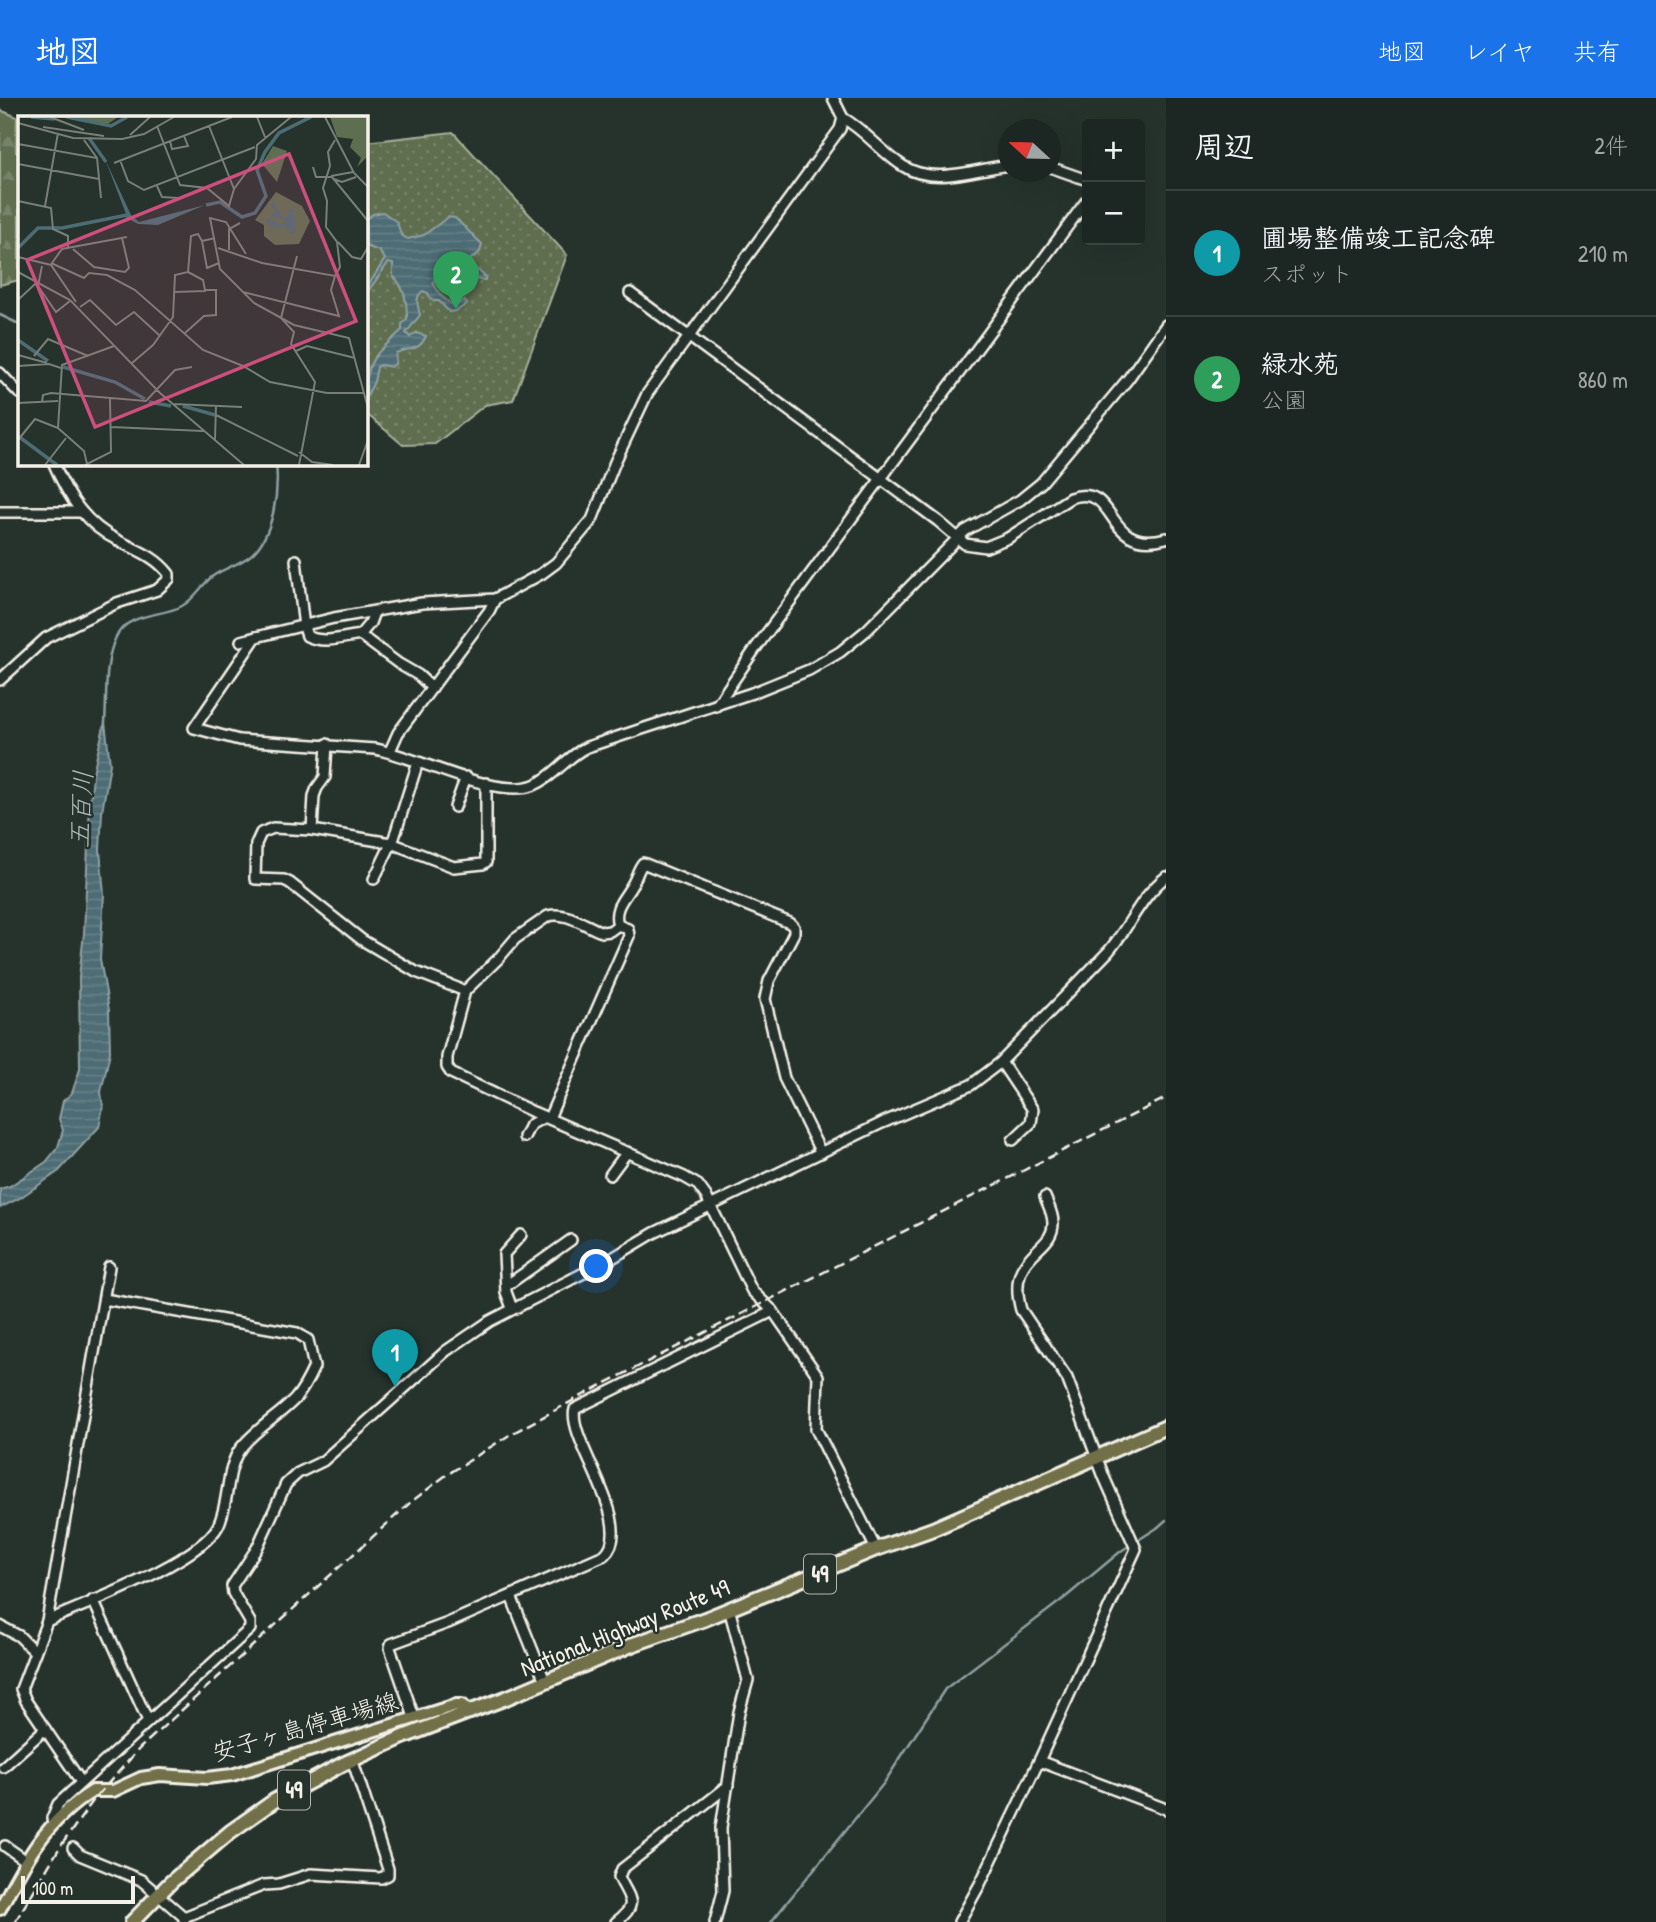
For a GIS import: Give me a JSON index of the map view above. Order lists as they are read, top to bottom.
{
  "streets": {
    "highway": ["49", "National Highway Route 49"],
    "main road": ["安子ヶ島停車場線"]
  },
  "crossings": [
    ["National Highway Route 49", "安子ヶ島停車場線"]
  ],
  "water": ["五百川"],
  "scale_bar": "100 m",
  "north": "left",
  "page": {
    "header": "地図",
    "nav": ["地図", "レイヤ", "共有"],
    "heading": ["周辺", "2件"],
    "map_buttons": ["+", "−"],
    "list": [
      {
        "mark": "1",
        "name": "圃場整備竣工記念碑",
        "note": "スポット",
        "value": "210 m"
      },
      {
        "mark": "2",
        "name": "緑水苑",
        "note": "公園",
        "value": "860 m"
      }
    ],
    "pins": ["2", "1"],
    "scale": "100 m"
  }
}
